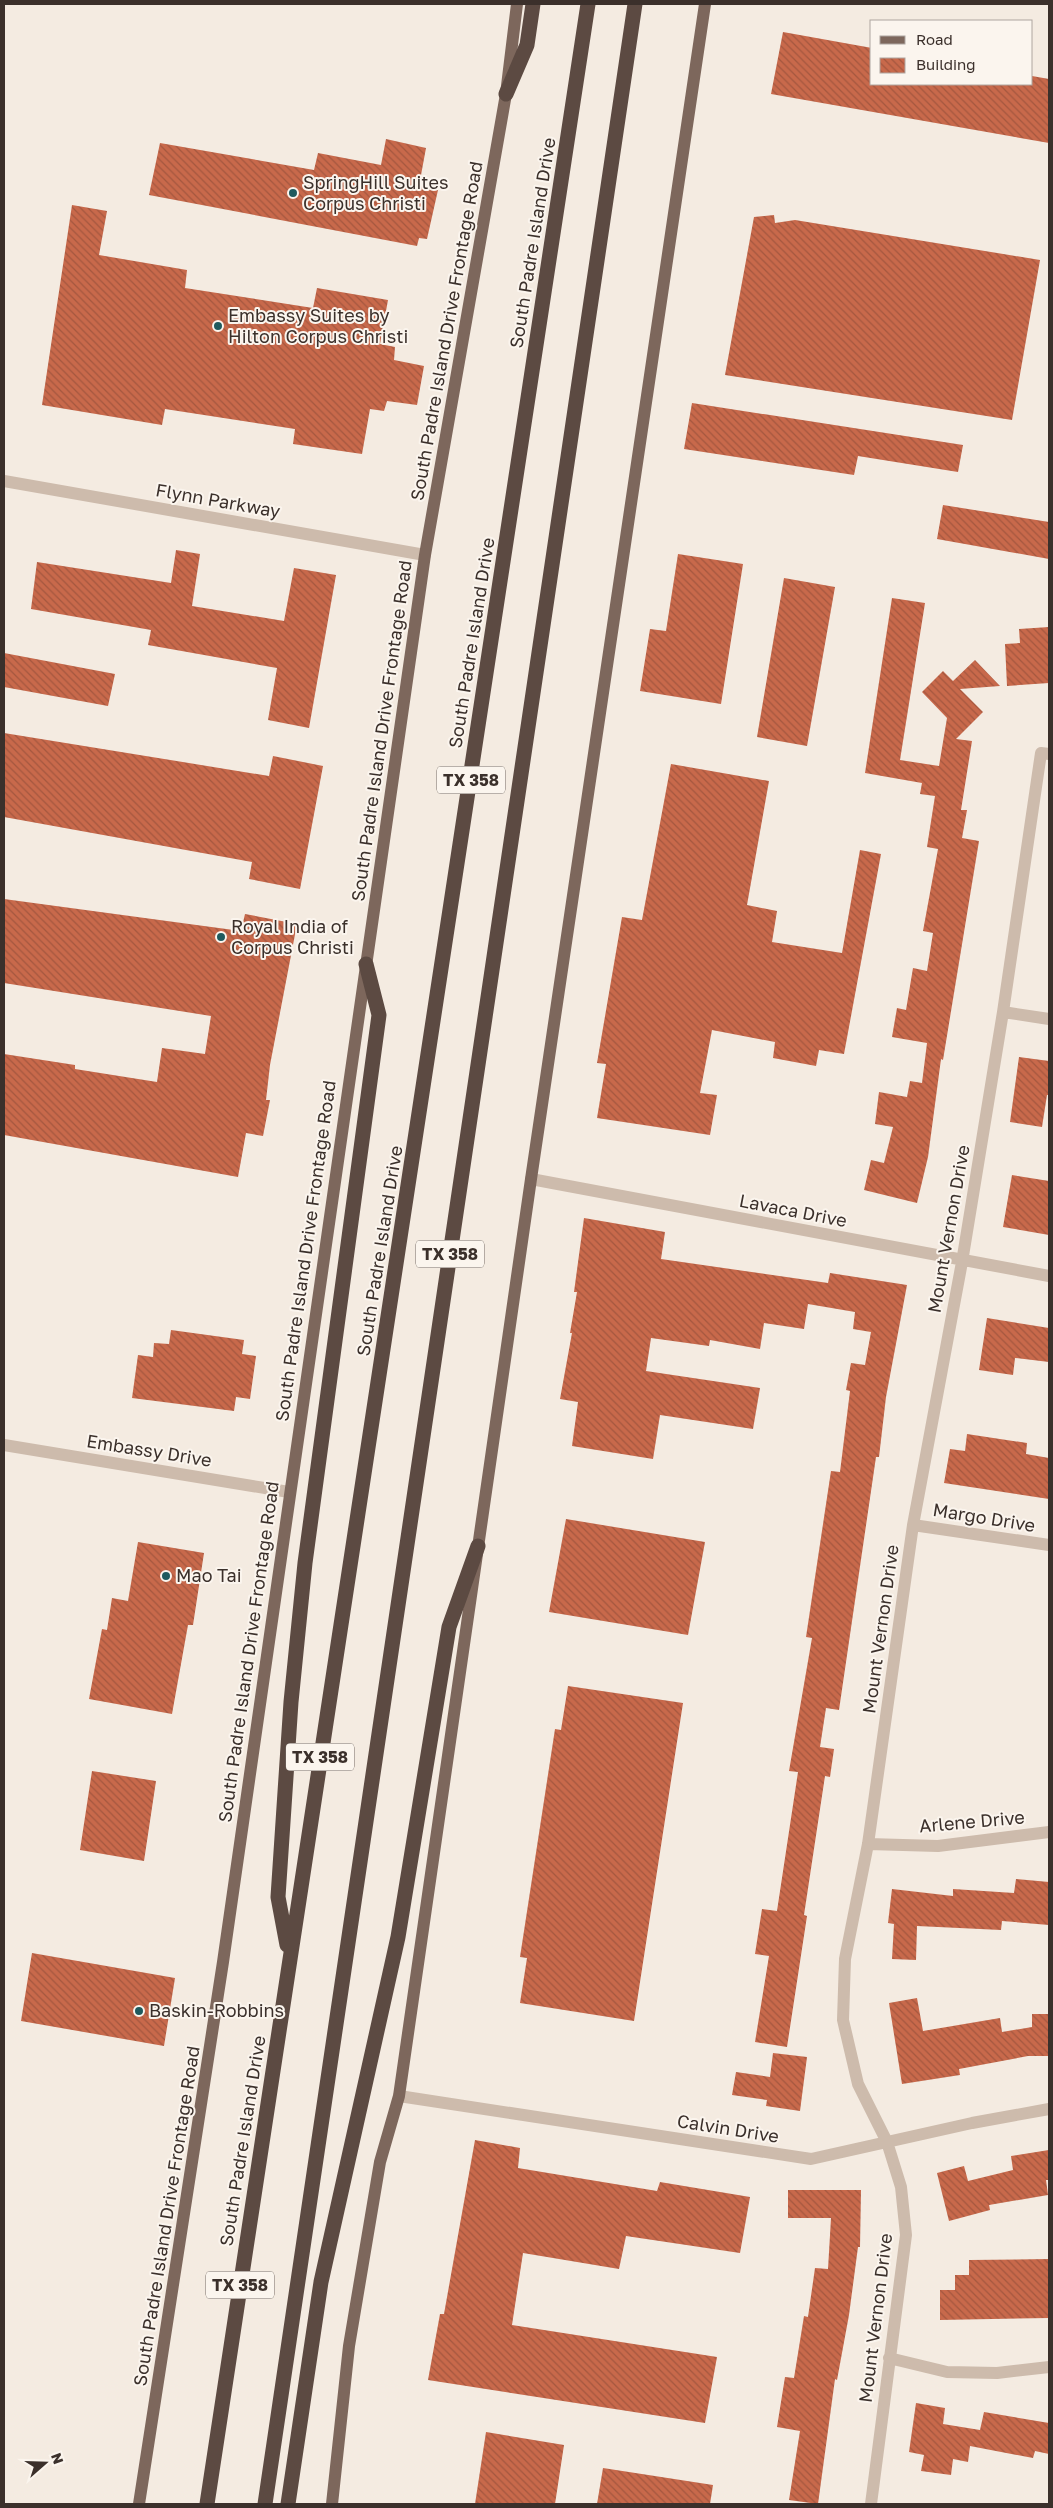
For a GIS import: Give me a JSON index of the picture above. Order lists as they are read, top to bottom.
{
  "streets": {
    "highway": ["South Padre Island Drive", "TX 358"],
    "main road": ["South Padre Island Drive Frontage Road"],
    "street": [
      "Flynn Parkway",
      "Lavaca Drive",
      "Mount Vernon Drive",
      "Embassy Drive",
      "Margo Drive",
      "Arlene Drive",
      "Calvin Drive"
    ]
  },
  "crossings": [
    ["South Padre Island Drive Frontage Road", "Flynn Parkway"],
    ["South Padre Island Drive Frontage Road", "Embassy Drive"],
    ["Lavaca Drive", "Mount Vernon Drive"],
    ["Mount Vernon Drive", "Margo Drive"],
    ["Mount Vernon Drive", "Arlene Drive"],
    ["Mount Vernon Drive", "Calvin Drive"]
  ],
  "places": [
    "SpringHill Suites Corpus Christi",
    "Embassy Suites by Hilton Corpus Christi",
    "Royal India of Corpus Christi",
    "Mao Tai",
    "Baskin-Robbins"
  ],
  "legend": ["Road", "Building"],
  "north": "right"
}
